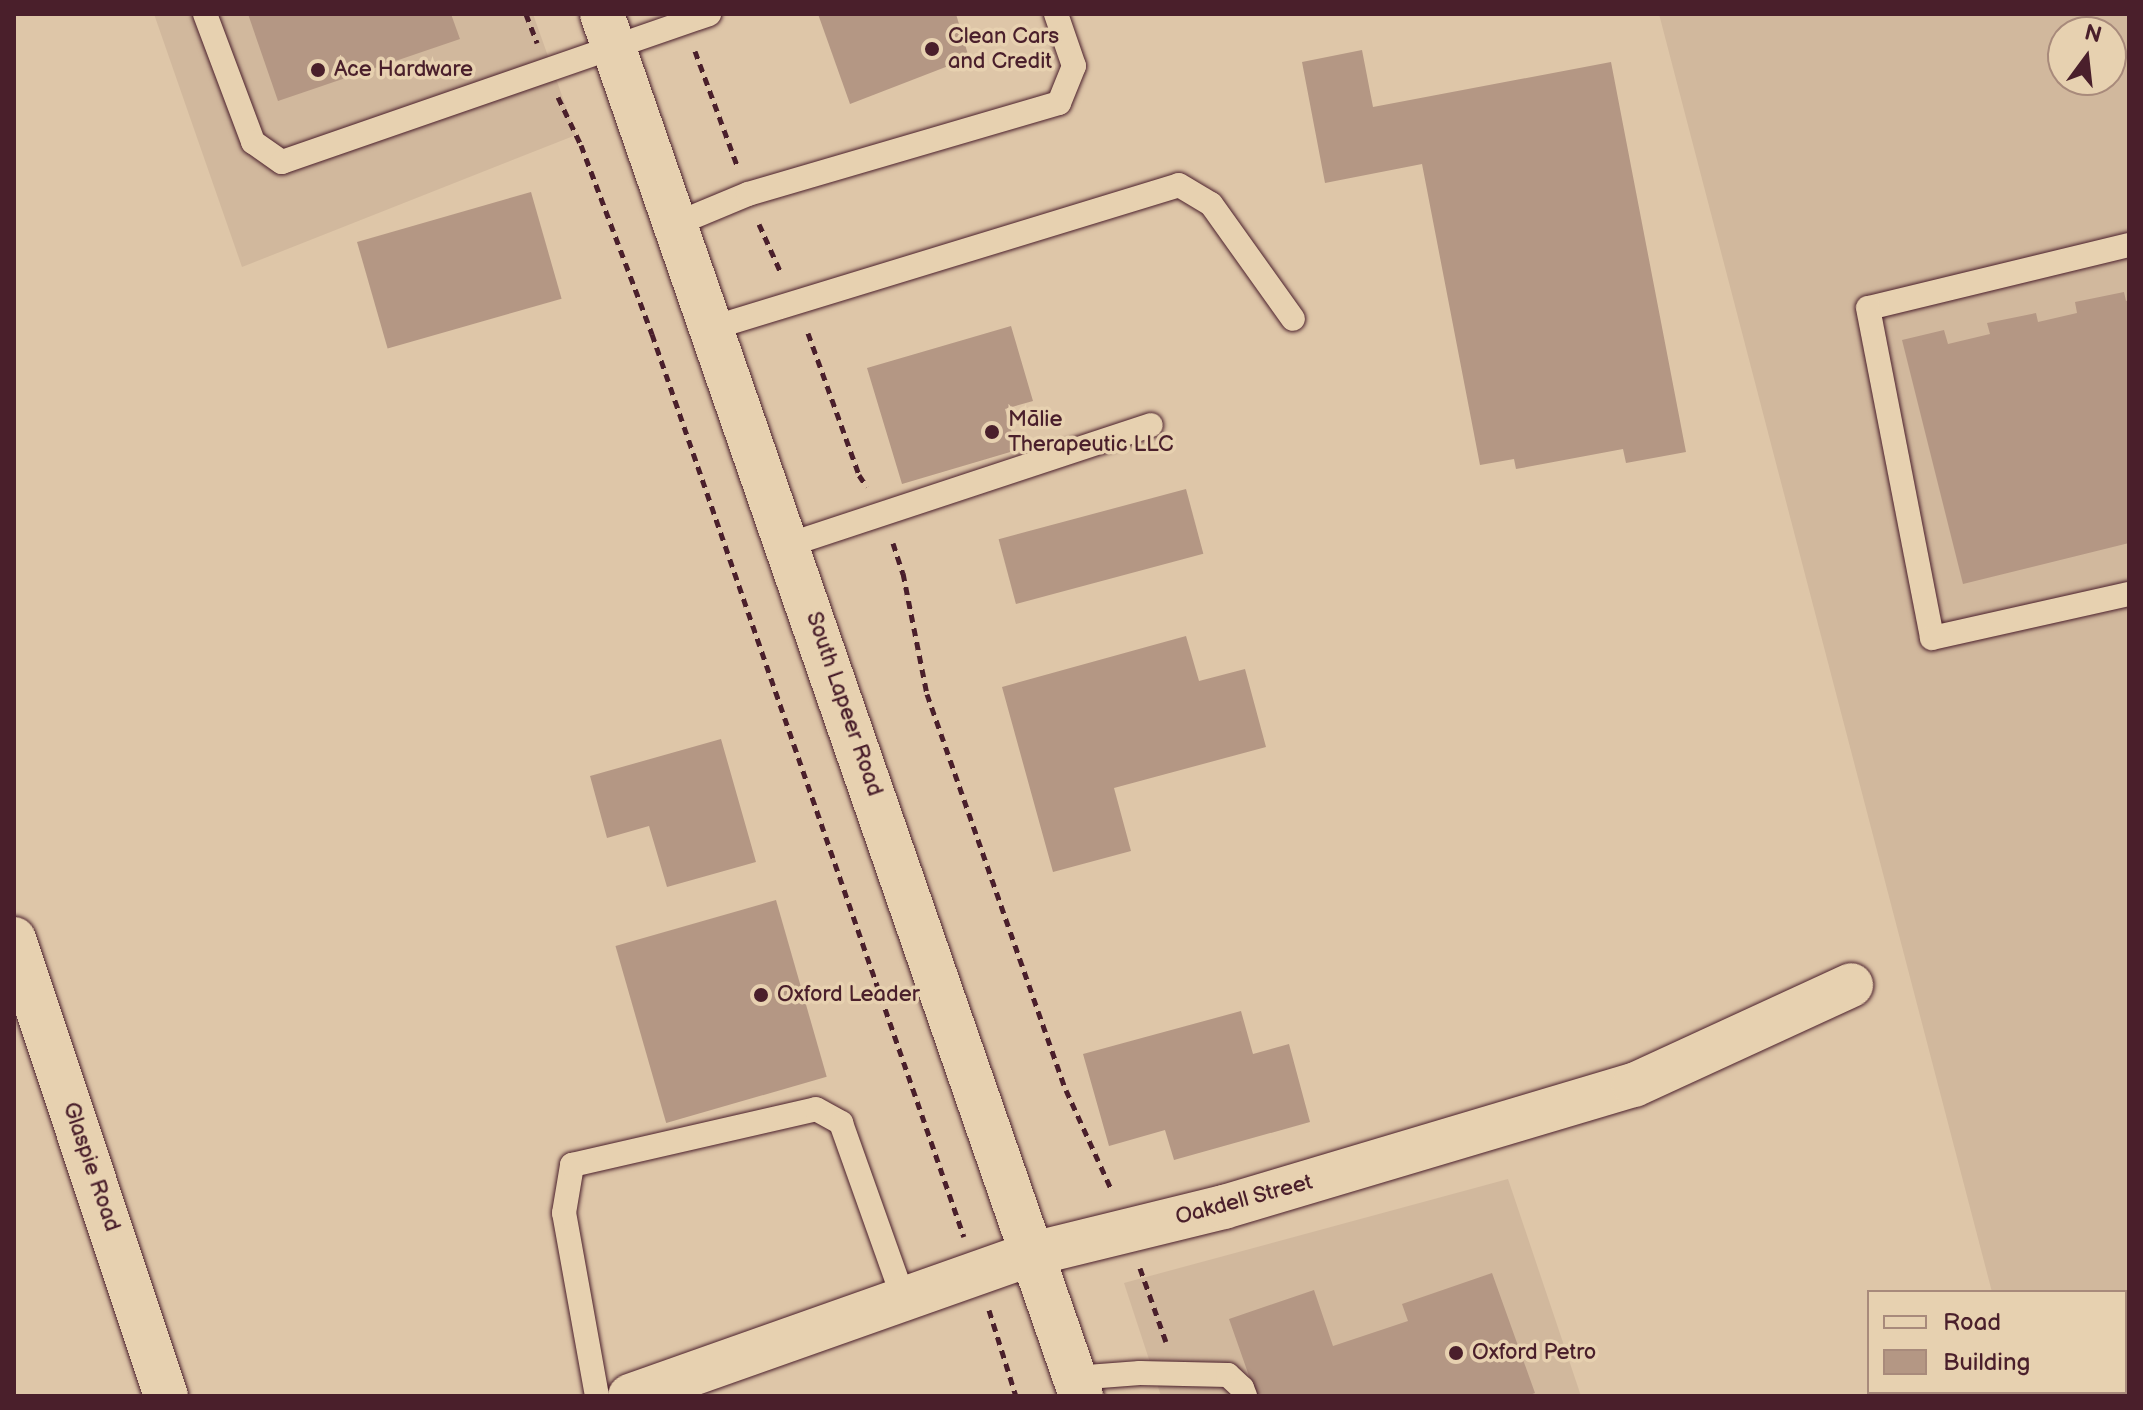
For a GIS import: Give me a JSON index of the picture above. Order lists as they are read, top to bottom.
{
  "streets": {
    "street": ["South Lapeer Road", "Glaspie Road", "Oakdell Street"]
  },
  "crossings": [
    ["South Lapeer Road", "Oakdell Street"]
  ],
  "places": [
    "Clean Cars and Credit",
    "Ace Hardware",
    "Mālie Therapeutic LLC",
    "Oxford Leader",
    "Oxford Petro"
  ],
  "legend": ["Road", "Building"],
  "north": "top"
}
